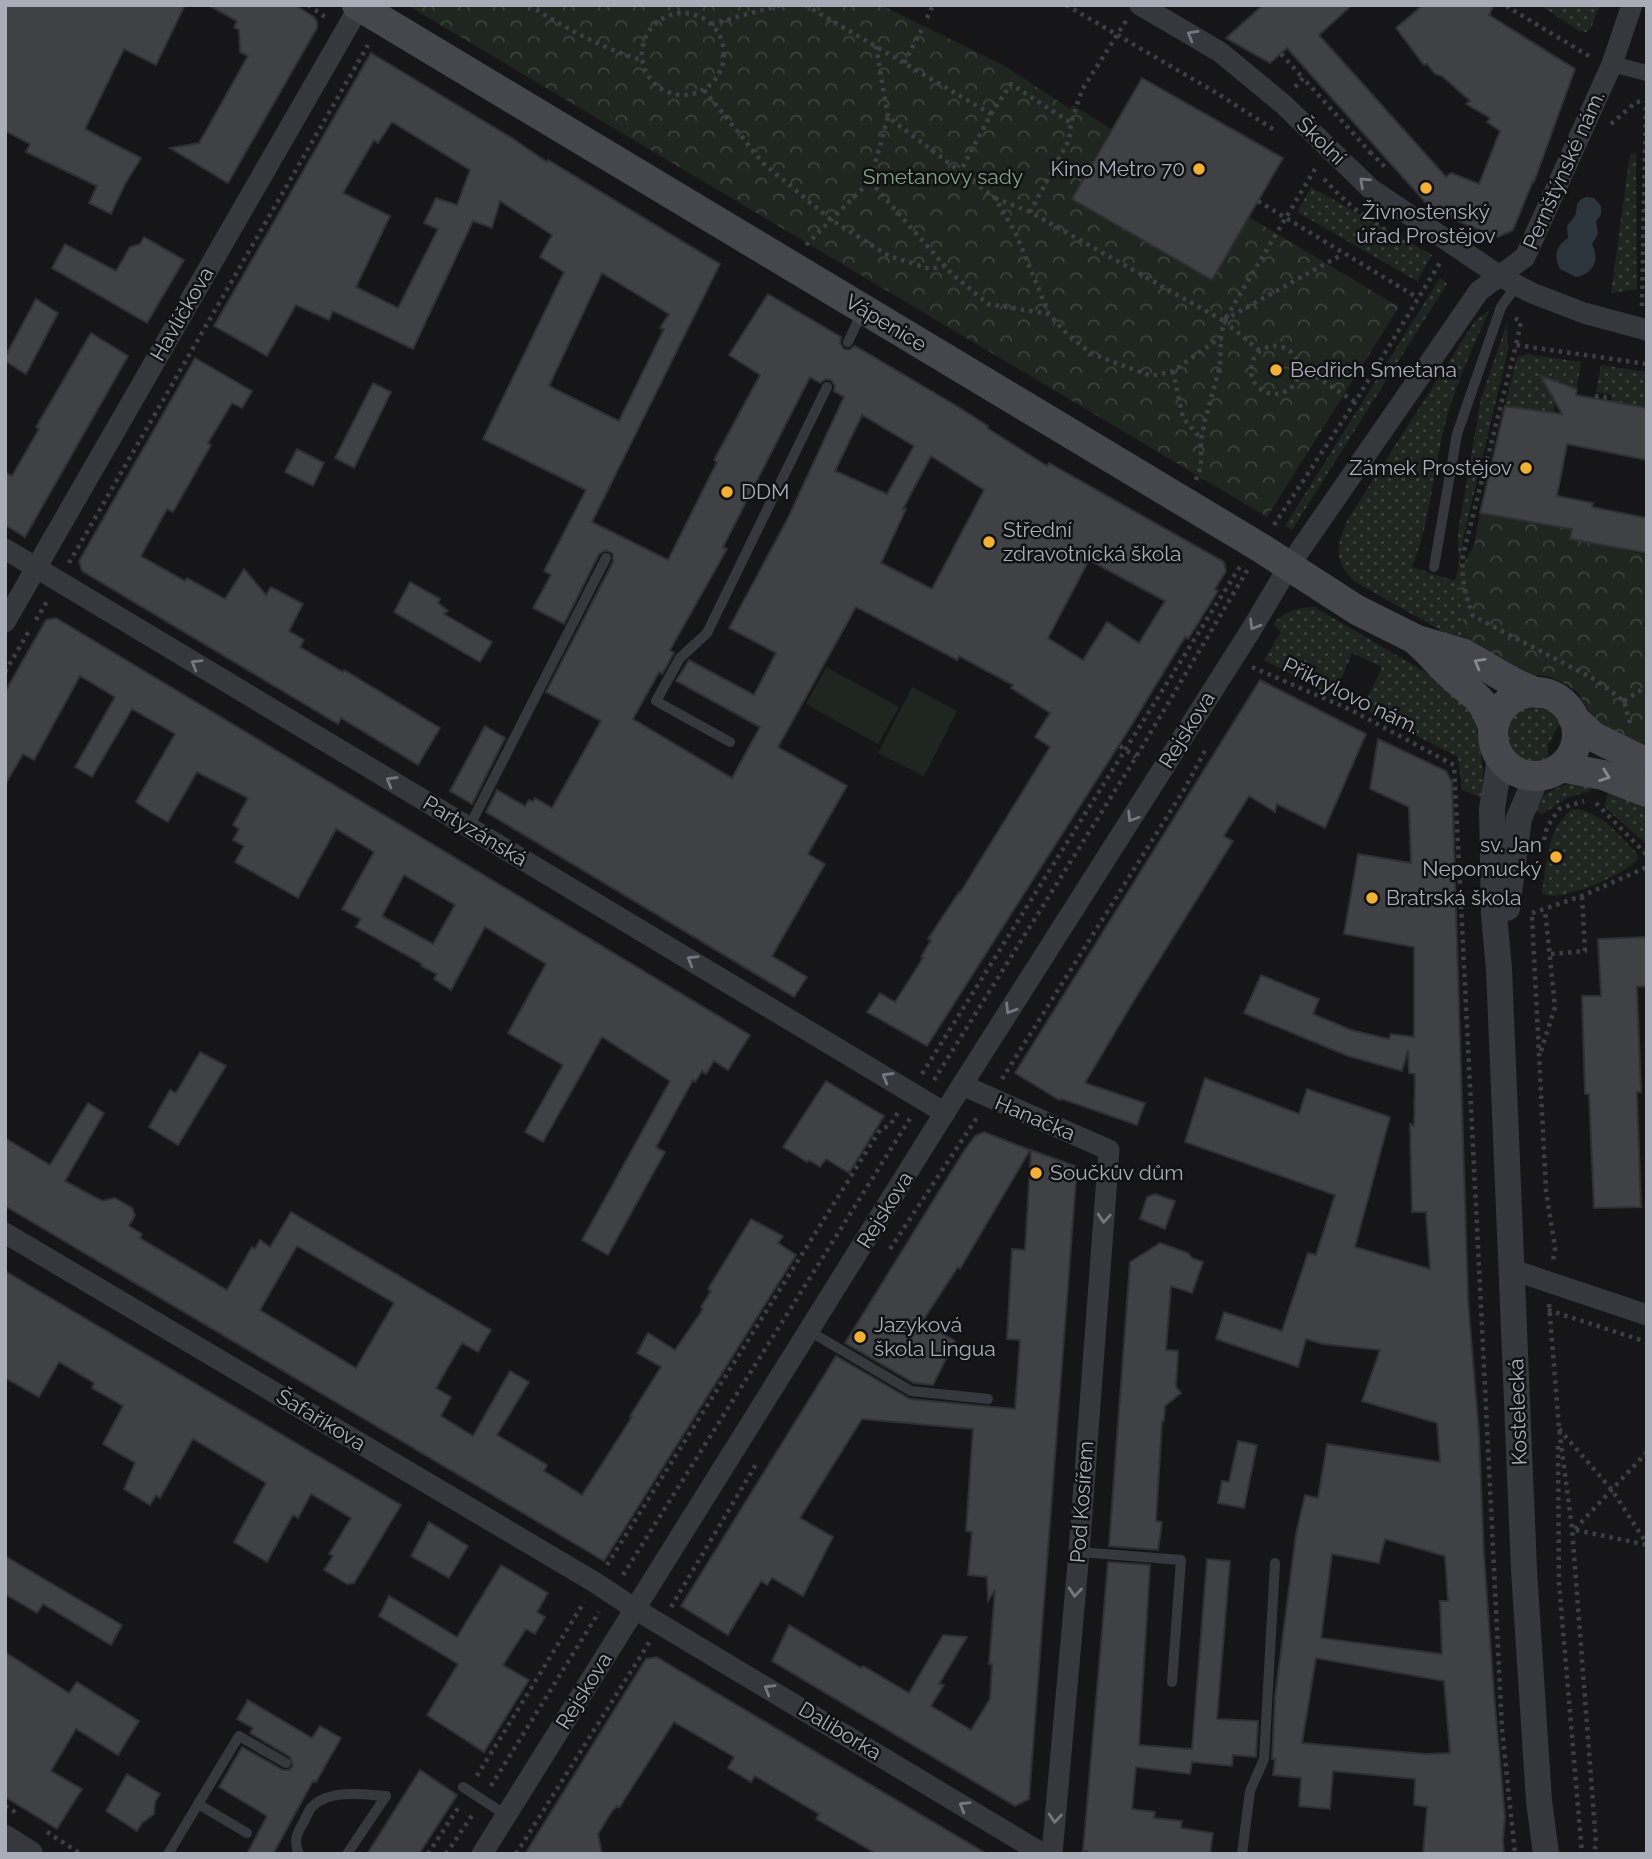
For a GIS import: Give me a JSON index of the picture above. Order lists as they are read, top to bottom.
{
  "streets": {
    "main road": ["Vápenice"],
    "street": [
      "Školní",
      "Pernštýnské nám.",
      "Havlíčkova",
      "Rejskova",
      "Partyzánská",
      "Hanačka",
      "Kostelecká",
      "Šafaříkova",
      "Pod Kosířem",
      "Daliborka"
    ],
    "path": ["Přikrylovo nám."]
  },
  "crossings": [
    ["Školní", "Pernštýnské nám."],
    ["Pernštýnské nám.", "Vápenice"],
    ["Pernštýnské nám.", "Rejskova"],
    ["Havlíčkova", "Vápenice"],
    ["Havlíčkova", "Partyzánská"],
    ["Vápenice", "Rejskova"],
    ["Vápenice", "Kostelecká"],
    ["Přikrylovo nám.", "Rejskova"],
    ["Rejskova", "Partyzánská"],
    ["Rejskova", "Hanačka"],
    ["Rejskova", "Šafaříkova"],
    ["Rejskova", "Daliborka"],
    ["Hanačka", "Pod Kosířem"],
    ["Šafaříkova", "Daliborka"]
  ],
  "one_way": [
    "Školní",
    "Rejskova",
    "Partyzánská",
    "Pod Kosířem",
    "Daliborka"
  ],
  "parks": ["Smetanovy sady"],
  "places": [
    "Kino Metro 70",
    "Živnostenský úřad Prostějov",
    "Bedřich Smetana",
    "Zámek Prostějov",
    "DDM",
    "Střední zdravotnícká škola",
    "sv. Jan Nepomucký",
    "Bratrská škola",
    "Součkův dům",
    "Jazyková škola Lingua"
  ]
}
